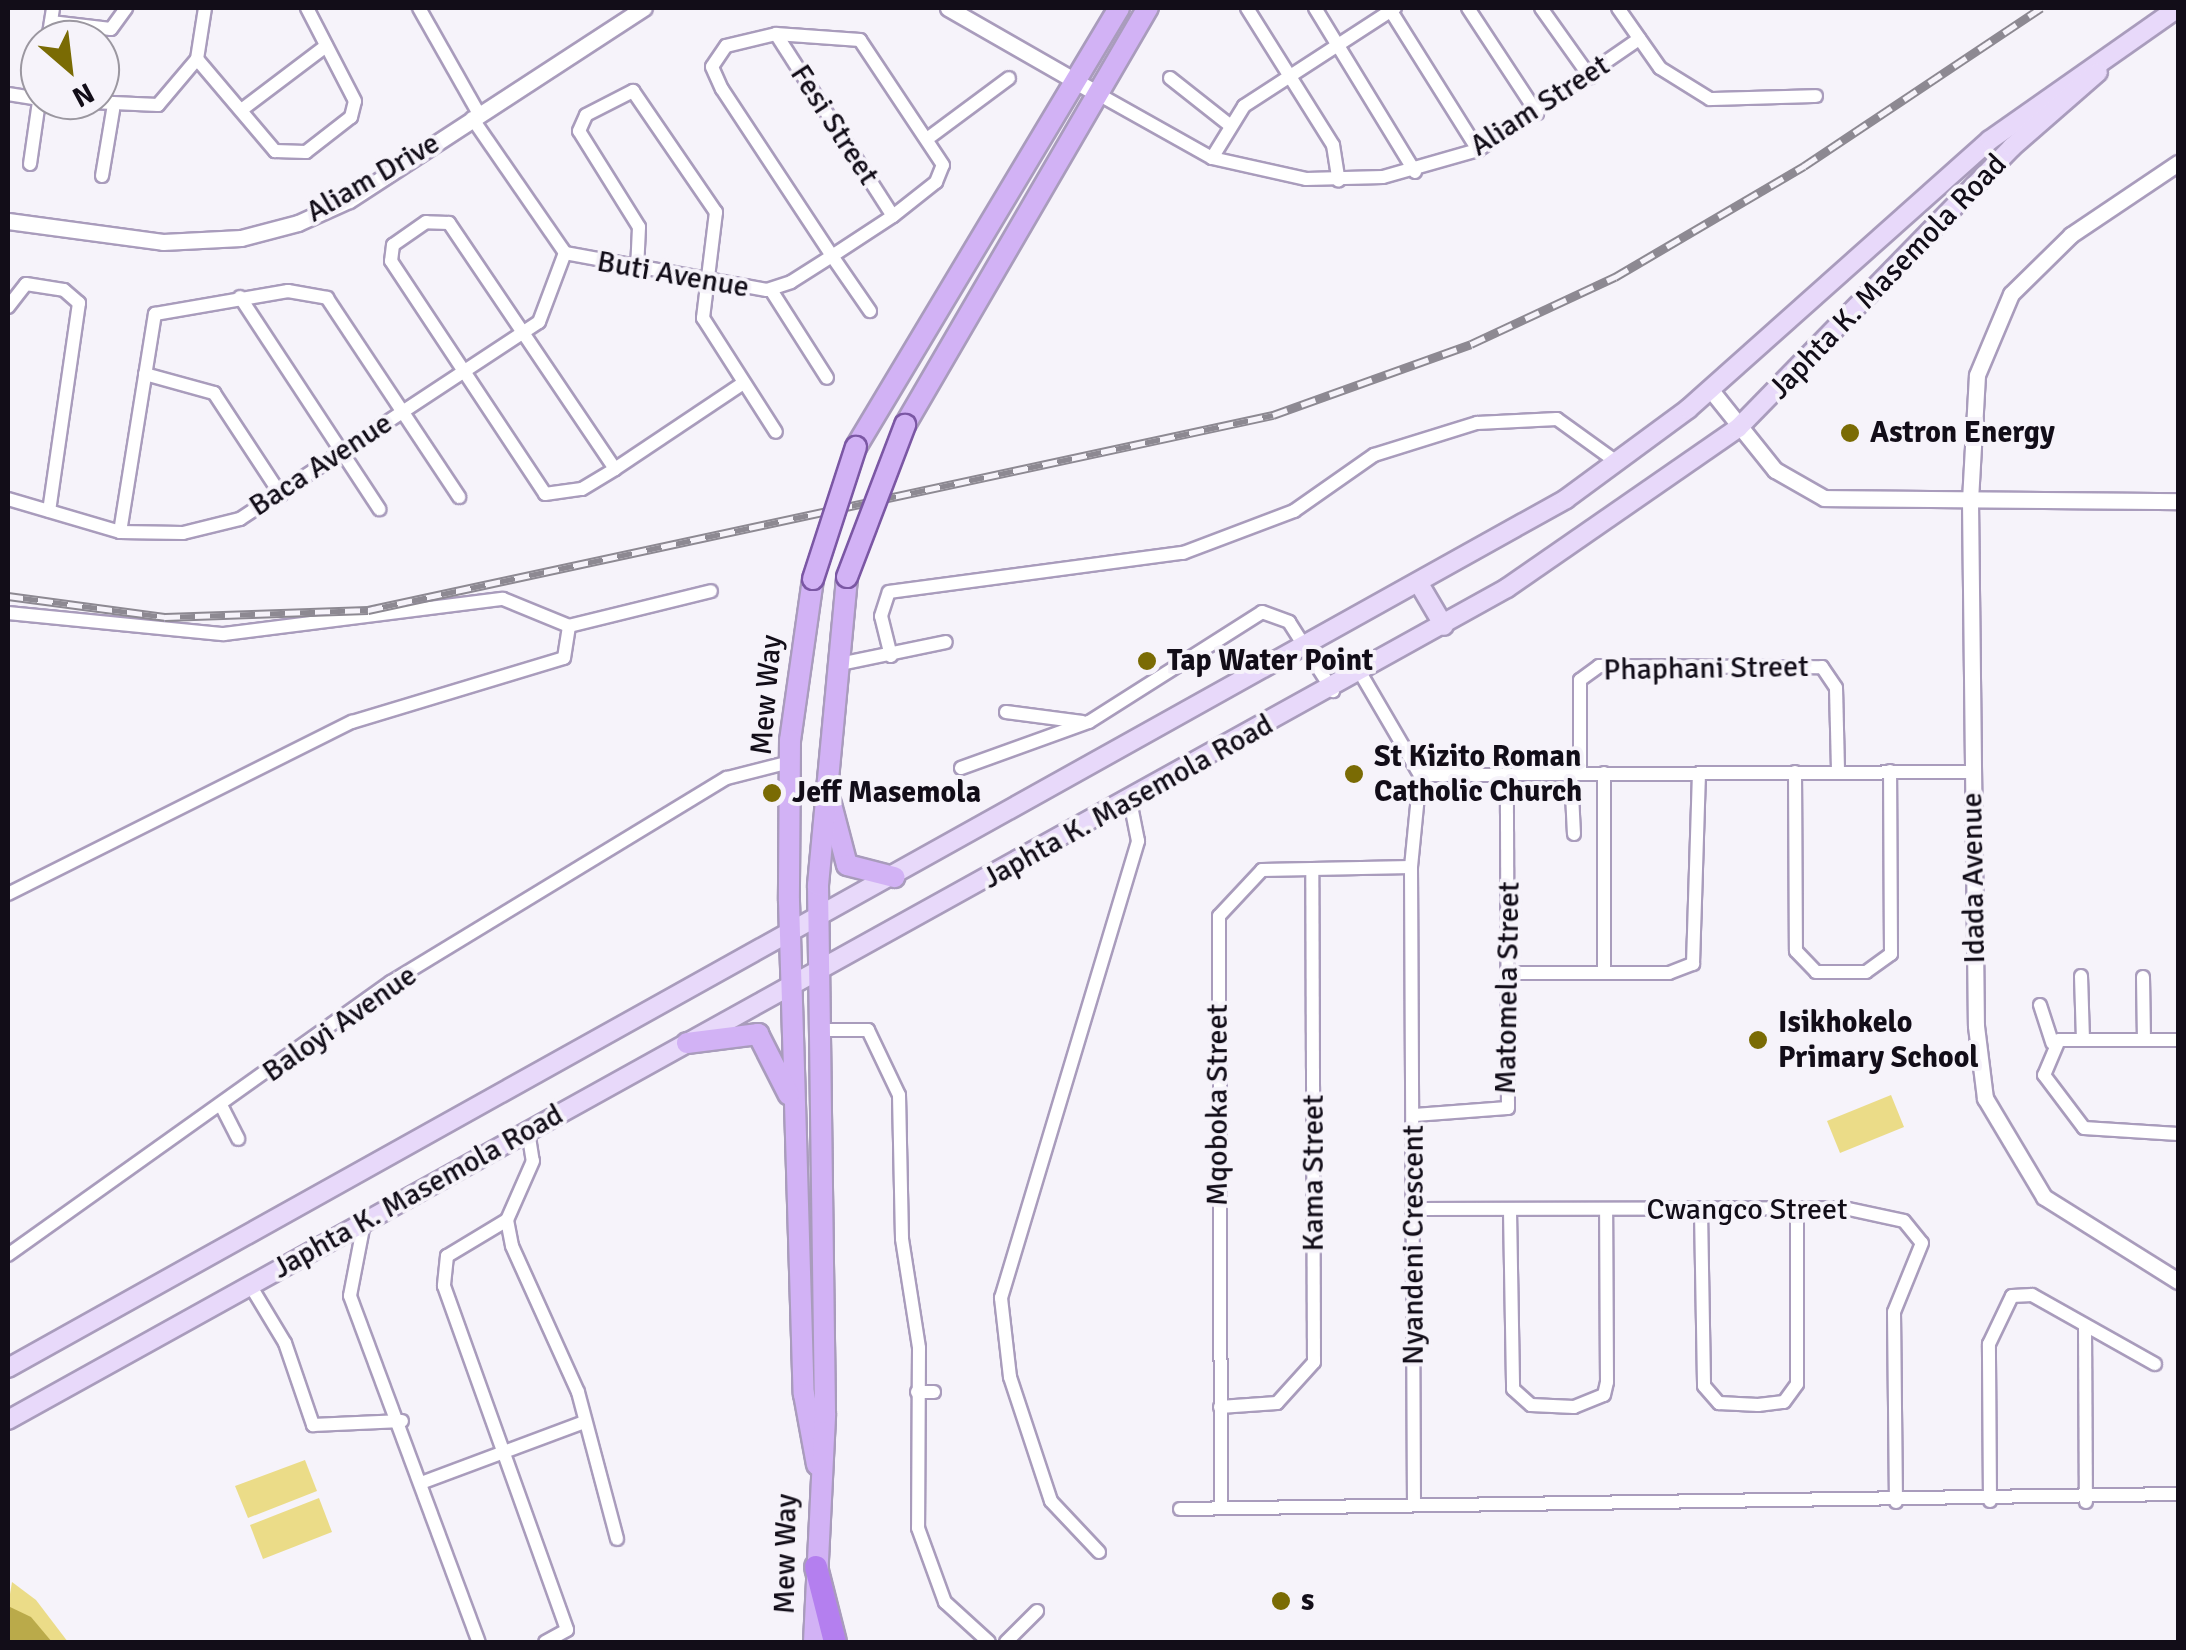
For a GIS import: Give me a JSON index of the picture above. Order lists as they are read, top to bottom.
{
  "streets": {
    "main road": ["Japhta K. Masemola Road", "Mew Way"],
    "street": [
      "Aliam Street",
      "Fesi Street",
      "Aliam Drive",
      "Buti Avenue",
      "Baca Avenue",
      "Phaphani Street",
      "Idada Avenue",
      "Matomela Street",
      "Baloyi Avenue",
      "Mqoboka Street",
      "Kama Street",
      "Cwangco Street",
      "Nyandeni Crescent"
    ]
  },
  "crossings": [
    ["Aliam Street", "Mew Way"],
    ["Fesi Street", "Buti Avenue"],
    ["Buti Avenue", "Baca Avenue"],
    ["Japhta K. Masemola Road", "Mew Way"],
    ["Mew Way", "Baloyi Avenue"],
    ["Matomela Street", "Nyandeni Crescent"],
    ["Mqoboka Street", "Kama Street"],
    ["Mqoboka Street", "Nyandeni Crescent"],
    ["Cwangco Street", "Nyandeni Crescent"]
  ],
  "places": [
    "Astron Energy",
    "Tap Water Point",
    "St Kizito Roman Catholic Church",
    "Jeff Masemola",
    "Isikhokelo Primary School",
    "s"
  ],
  "north": "bottom right"
}
